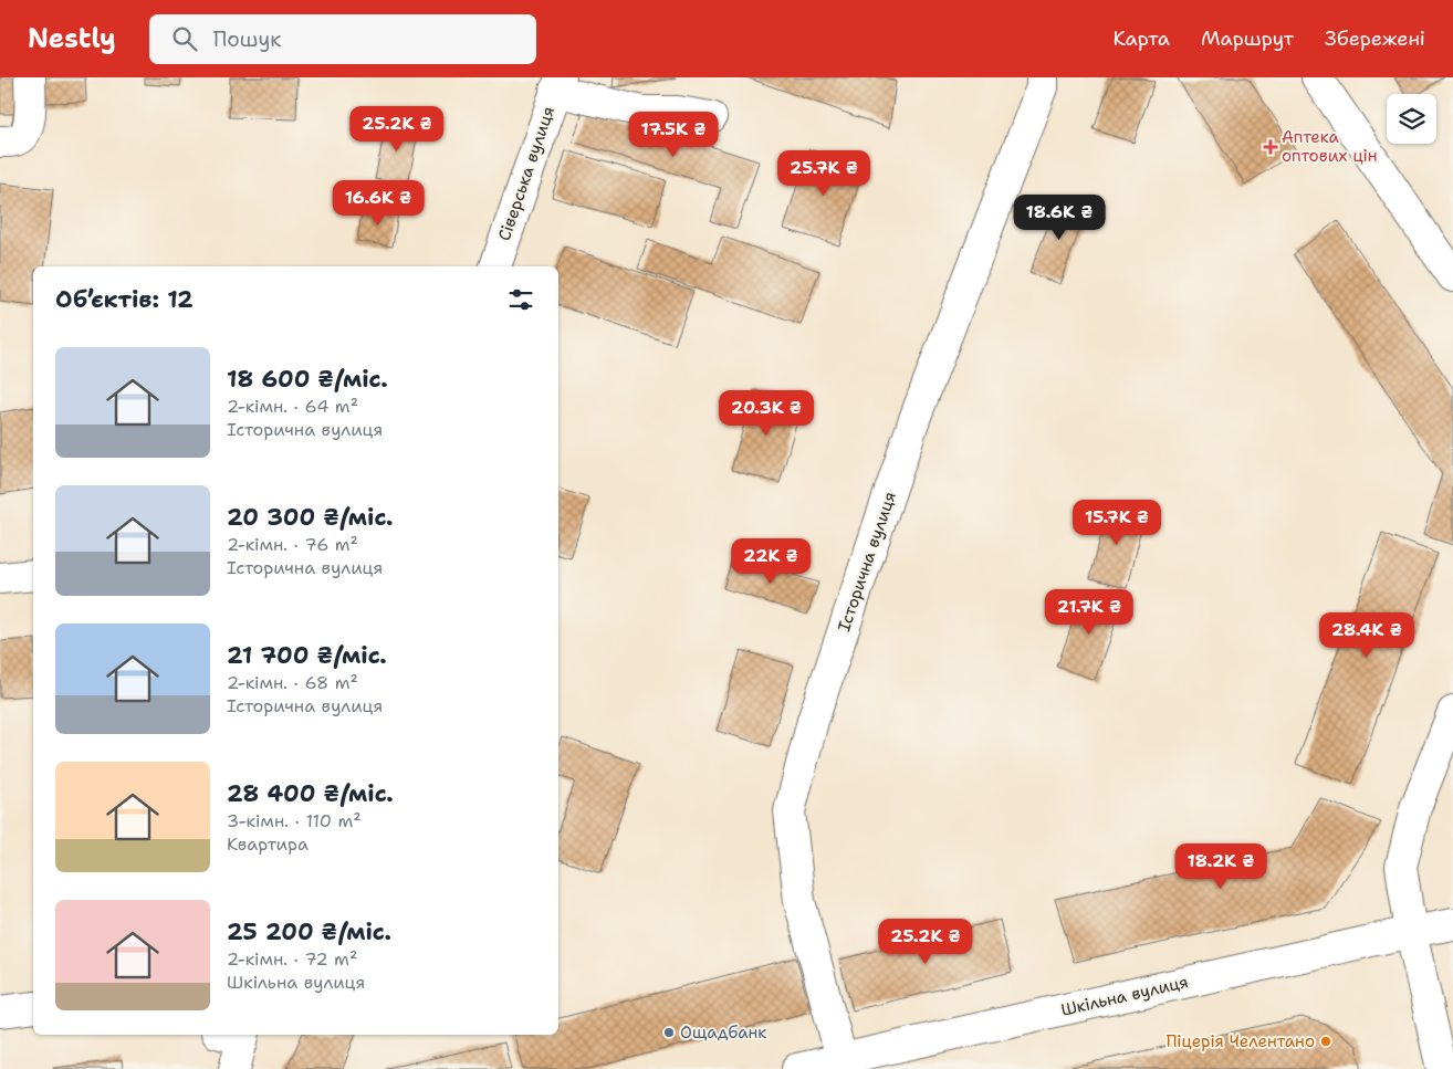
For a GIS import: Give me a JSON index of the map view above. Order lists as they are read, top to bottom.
{
  "streets": {
    "street": ["Сіверська вулиця", "Історична вулиця", "Шкільна вулиця"]
  },
  "crossings": [
    ["Історична вулиця", "Шкільна вулиця"]
  ],
  "places": {
    "health": ["Аптека оптових цін"],
    "other": ["Ощадбанк", "Піцерія Челентано"]
  },
  "page": {
    "header": "Nestly",
    "search": "Пошук",
    "nav": ["Карта", "Маршрут", "Збережені"],
    "price": [
      "25.2K ₴",
      "17.5K ₴",
      "25.7K ₴",
      "16.6K ₴",
      "18.6K ₴",
      "20.3K ₴",
      "15.7K ₴",
      "22K ₴",
      "21.7K ₴",
      "28.4K ₴",
      "18.2K ₴",
      "25.2K ₴"
    ],
    "heading": "Об’єктів: 12",
    "list": [
      {
        "name": "18 600 ₴/міс.",
        "note": "2-кімн. · 64 m² · Історична вулиця"
      },
      {
        "name": "20 300 ₴/міс.",
        "note": "2-кімн. · 76 m² · Історична вулиця"
      },
      {
        "name": "21 700 ₴/міс.",
        "note": "2-кімн. · 68 m² · Історична вулиця"
      },
      {
        "name": "28 400 ₴/міс.",
        "note": "3-кімн. · 110 m² · Квартира"
      },
      {
        "name": "25 200 ₴/міс.",
        "note": "2-кімн. · 72 m² · Шкільна вулиця"
      }
    ]
  }
}
